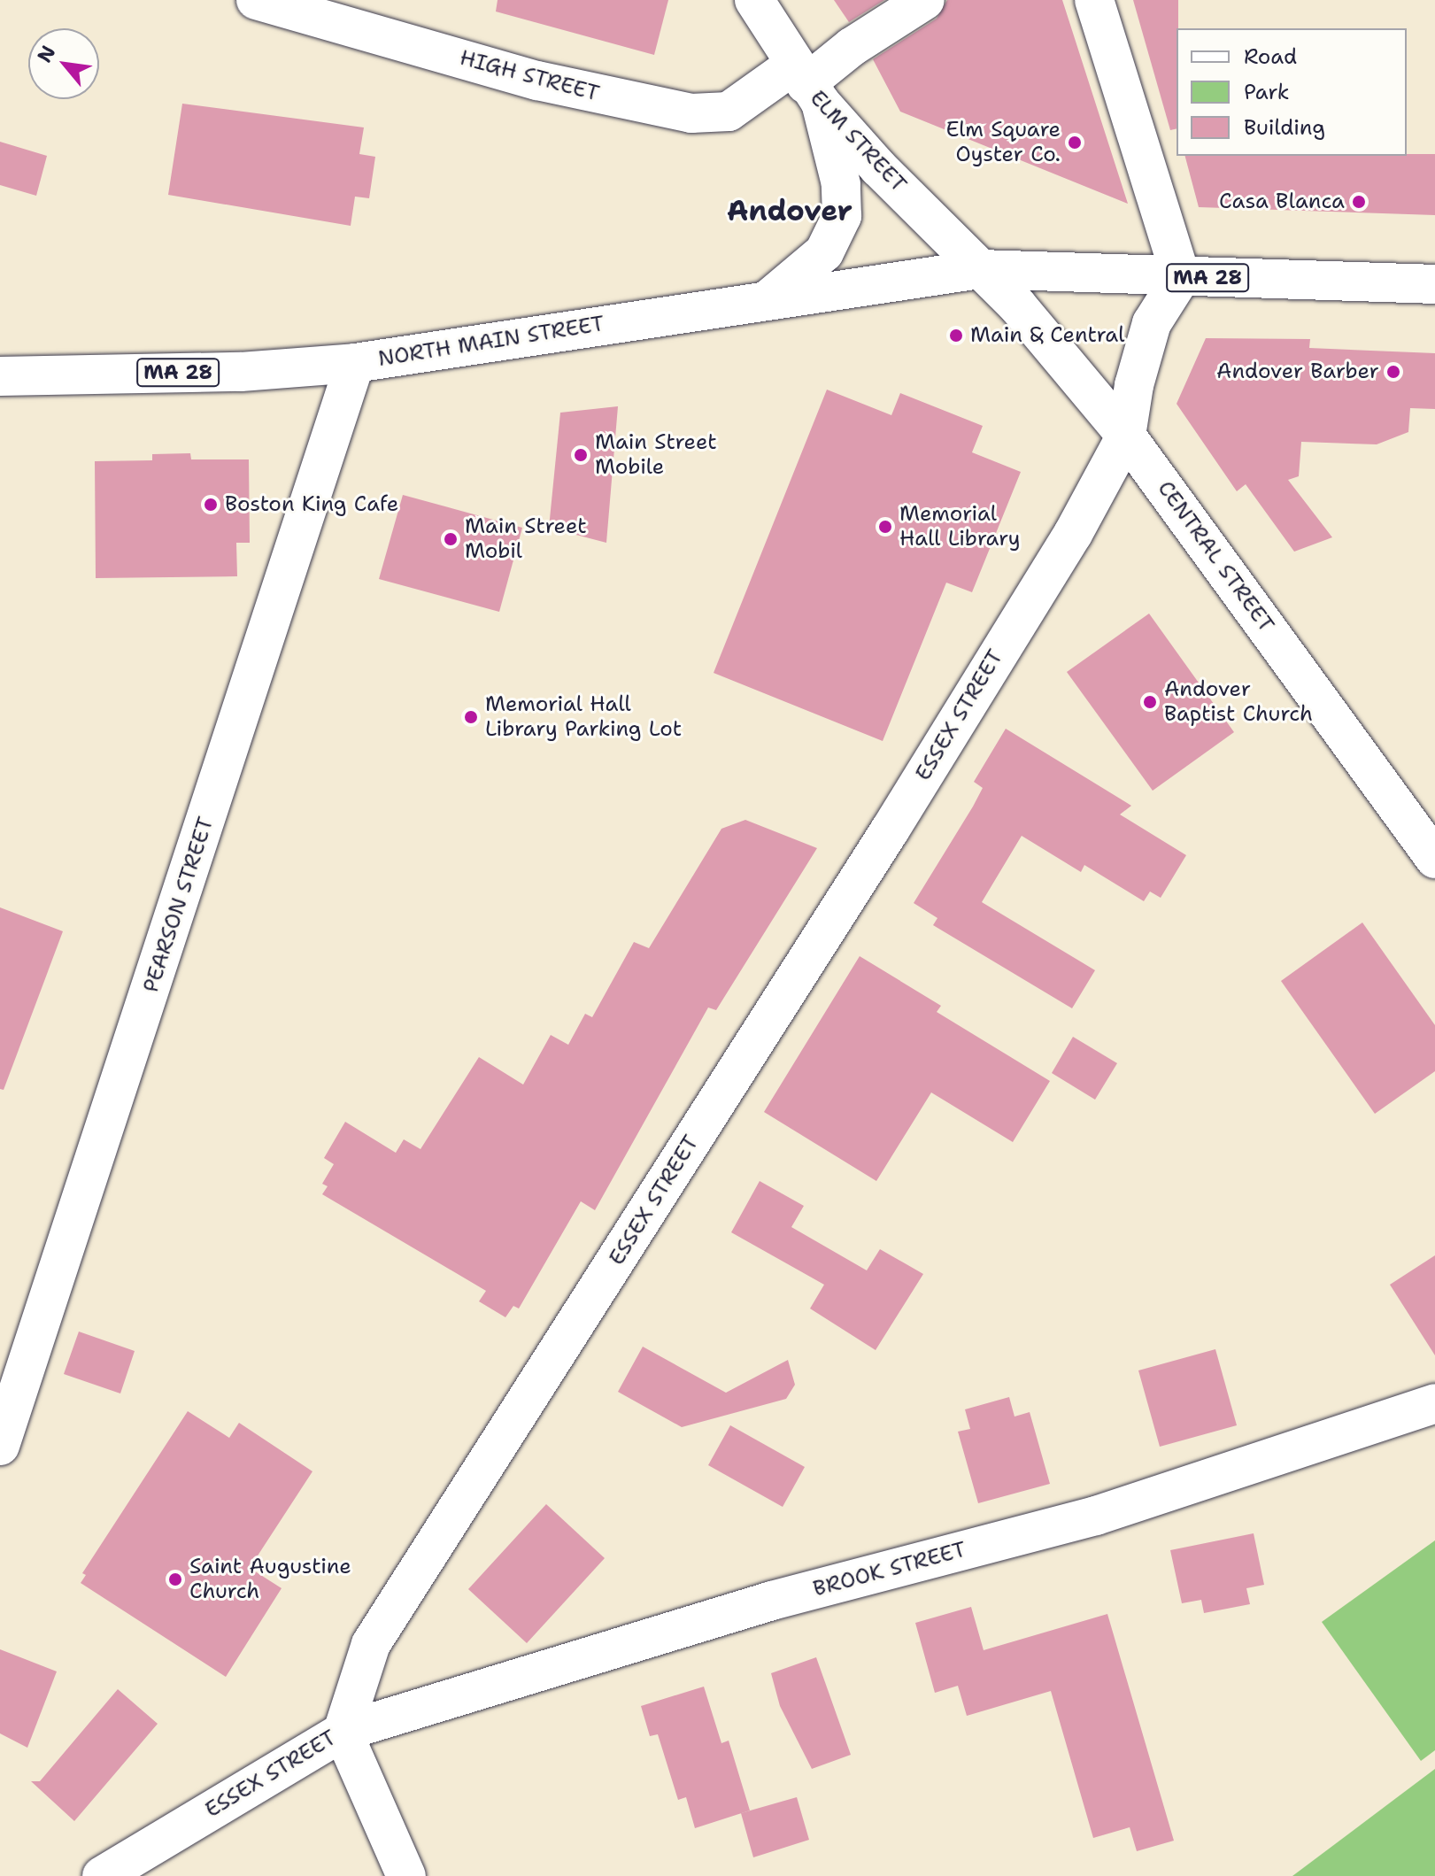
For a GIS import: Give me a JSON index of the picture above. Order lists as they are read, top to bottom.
{
  "streets": {
    "main road": [
      "HIGH STREET",
      "ELM STREET",
      "MA 28",
      "NORTH MAIN STREET",
      "CENTRAL STREET",
      "ESSEX STREET",
      "PEARSON STREET",
      "BROOK STREET"
    ]
  },
  "crossings": [
    ["HIGH STREET", "ELM STREET"],
    ["ELM STREET", "MA 28"],
    ["ELM STREET", "NORTH MAIN STREET"],
    ["ELM STREET", "CENTRAL STREET"],
    ["MA 28", "NORTH MAIN STREET"],
    ["MA 28", "CENTRAL STREET"],
    ["MA 28", "ESSEX STREET"],
    ["NORTH MAIN STREET", "CENTRAL STREET"],
    ["NORTH MAIN STREET", "PEARSON STREET"],
    ["CENTRAL STREET", "ESSEX STREET"],
    ["ESSEX STREET", "BROOK STREET"]
  ],
  "districts": ["Andover"],
  "places": [
    "Elm Square Oyster Co.",
    "Casa Blanca",
    "Main & Central",
    "Andover Barber",
    "Main Street Mobile",
    "Boston King Cafe",
    "Memorial Hall Library",
    "Main Street Mobil",
    "Andover Baptist Church",
    "Memorial Hall Library Parking Lot",
    "Saint Augustine Church"
  ],
  "legend": ["Road", "Park", "Building"],
  "north": "top left"
}
